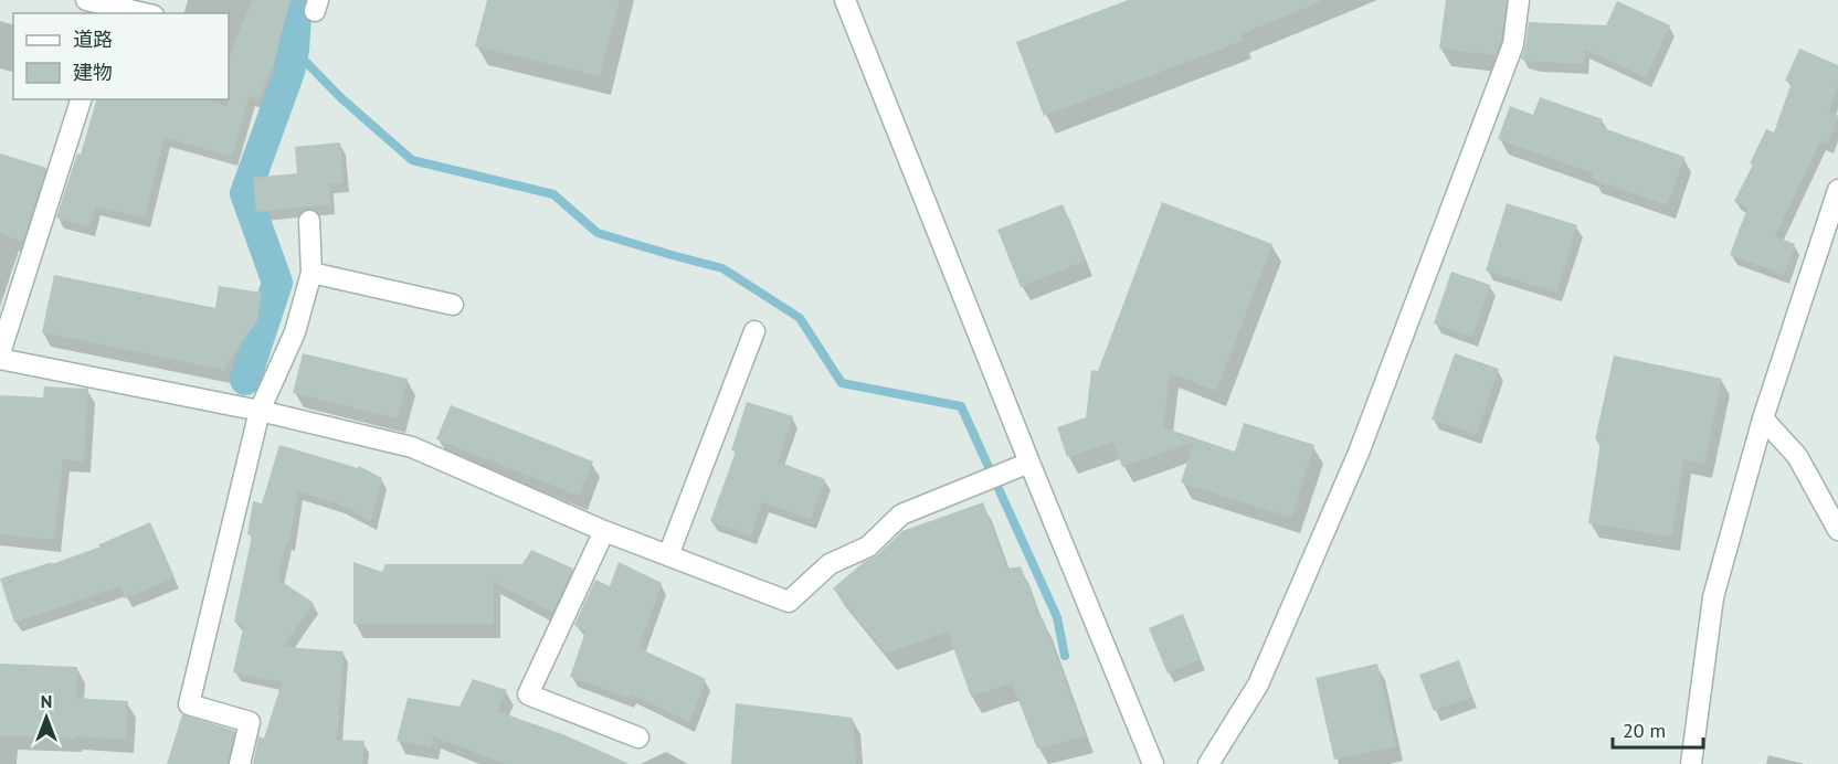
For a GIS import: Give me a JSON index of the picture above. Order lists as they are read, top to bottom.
{
  "legend": ["道路", "建物"],
  "scale_bar": "20 m",
  "north": "top"
}
